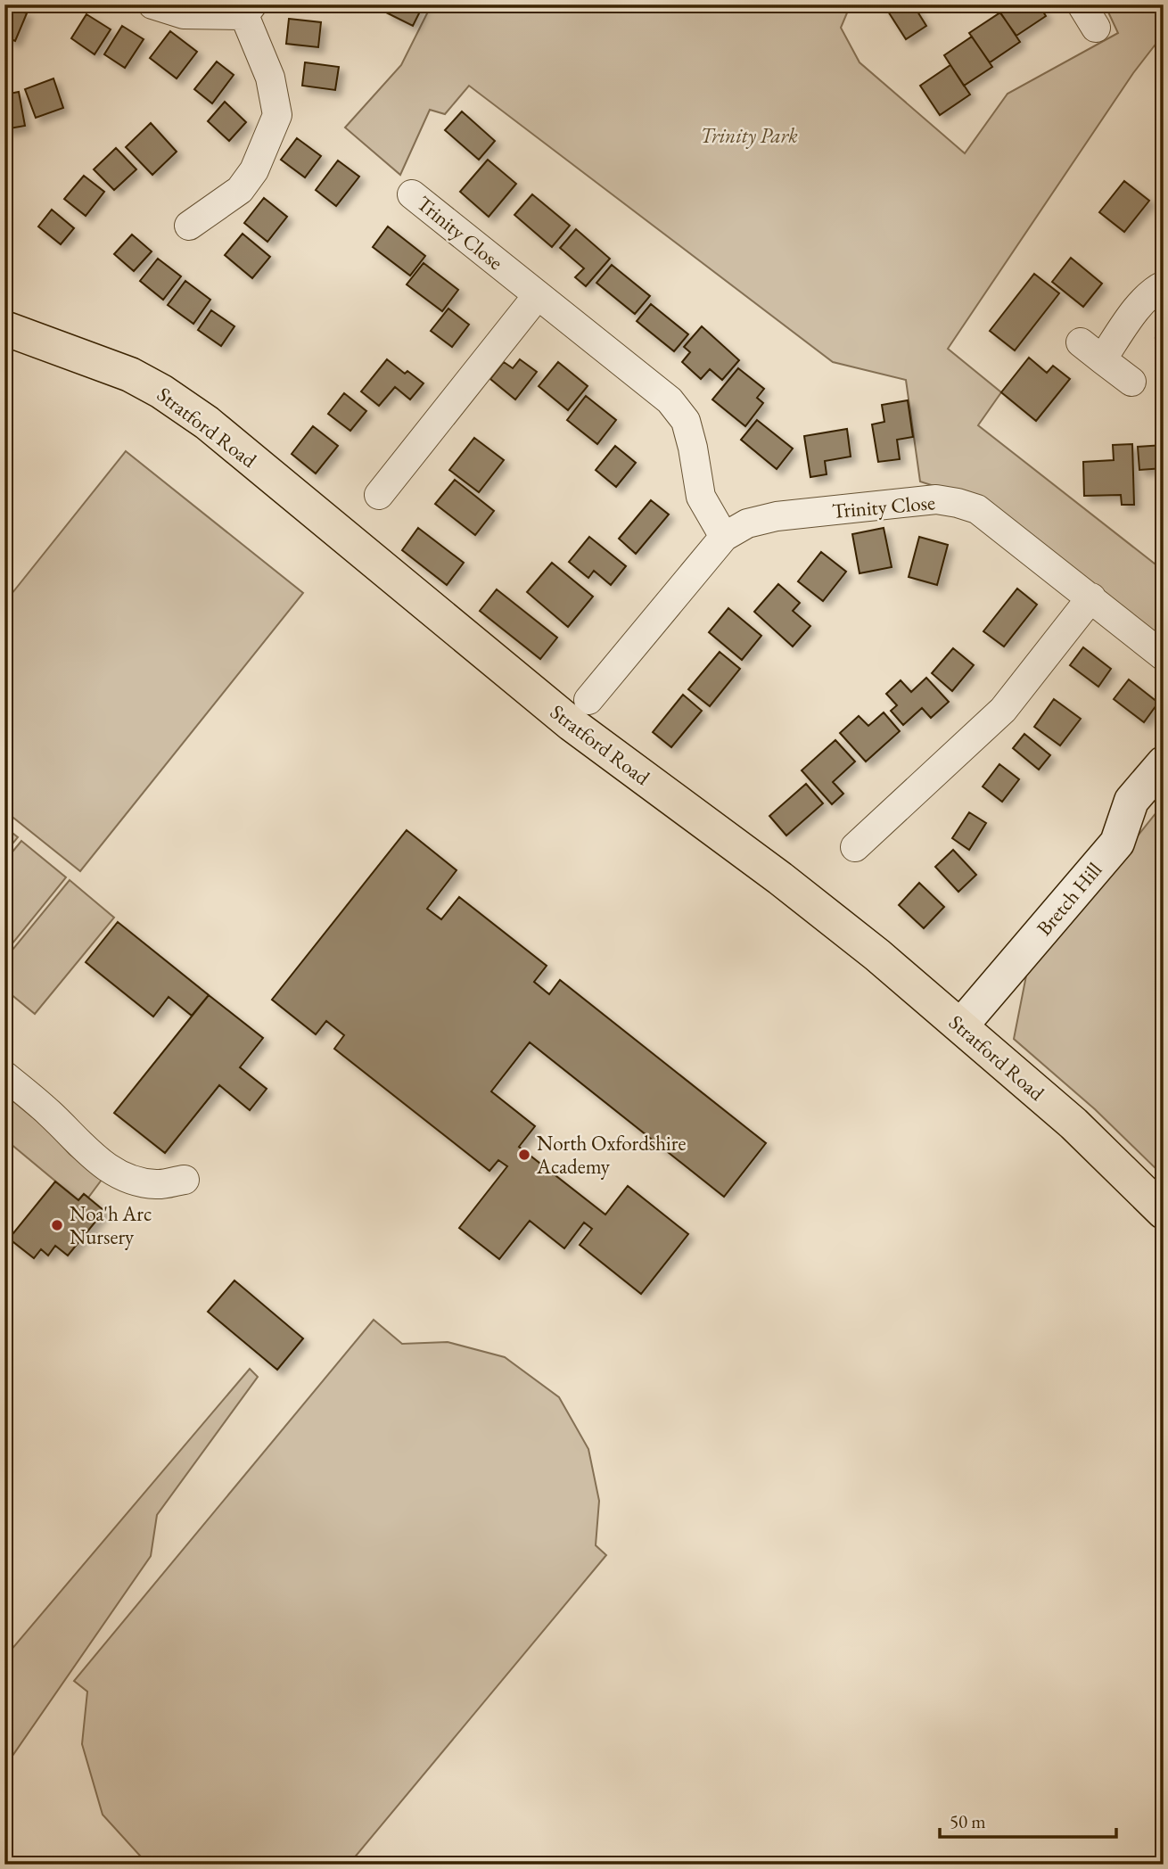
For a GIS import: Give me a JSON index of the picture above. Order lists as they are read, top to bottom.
{
  "streets": {
    "main road": ["Stratford Road"],
    "street": ["Trinity Close", "Bretch Hill"]
  },
  "crossings": [
    ["Stratford Road", "Bretch Hill"]
  ],
  "parks": ["Trinity Park"],
  "places": ["North Oxfordshire Academy", "Noa'h Arc Nursery"],
  "scale_bar": "50 m"
}
